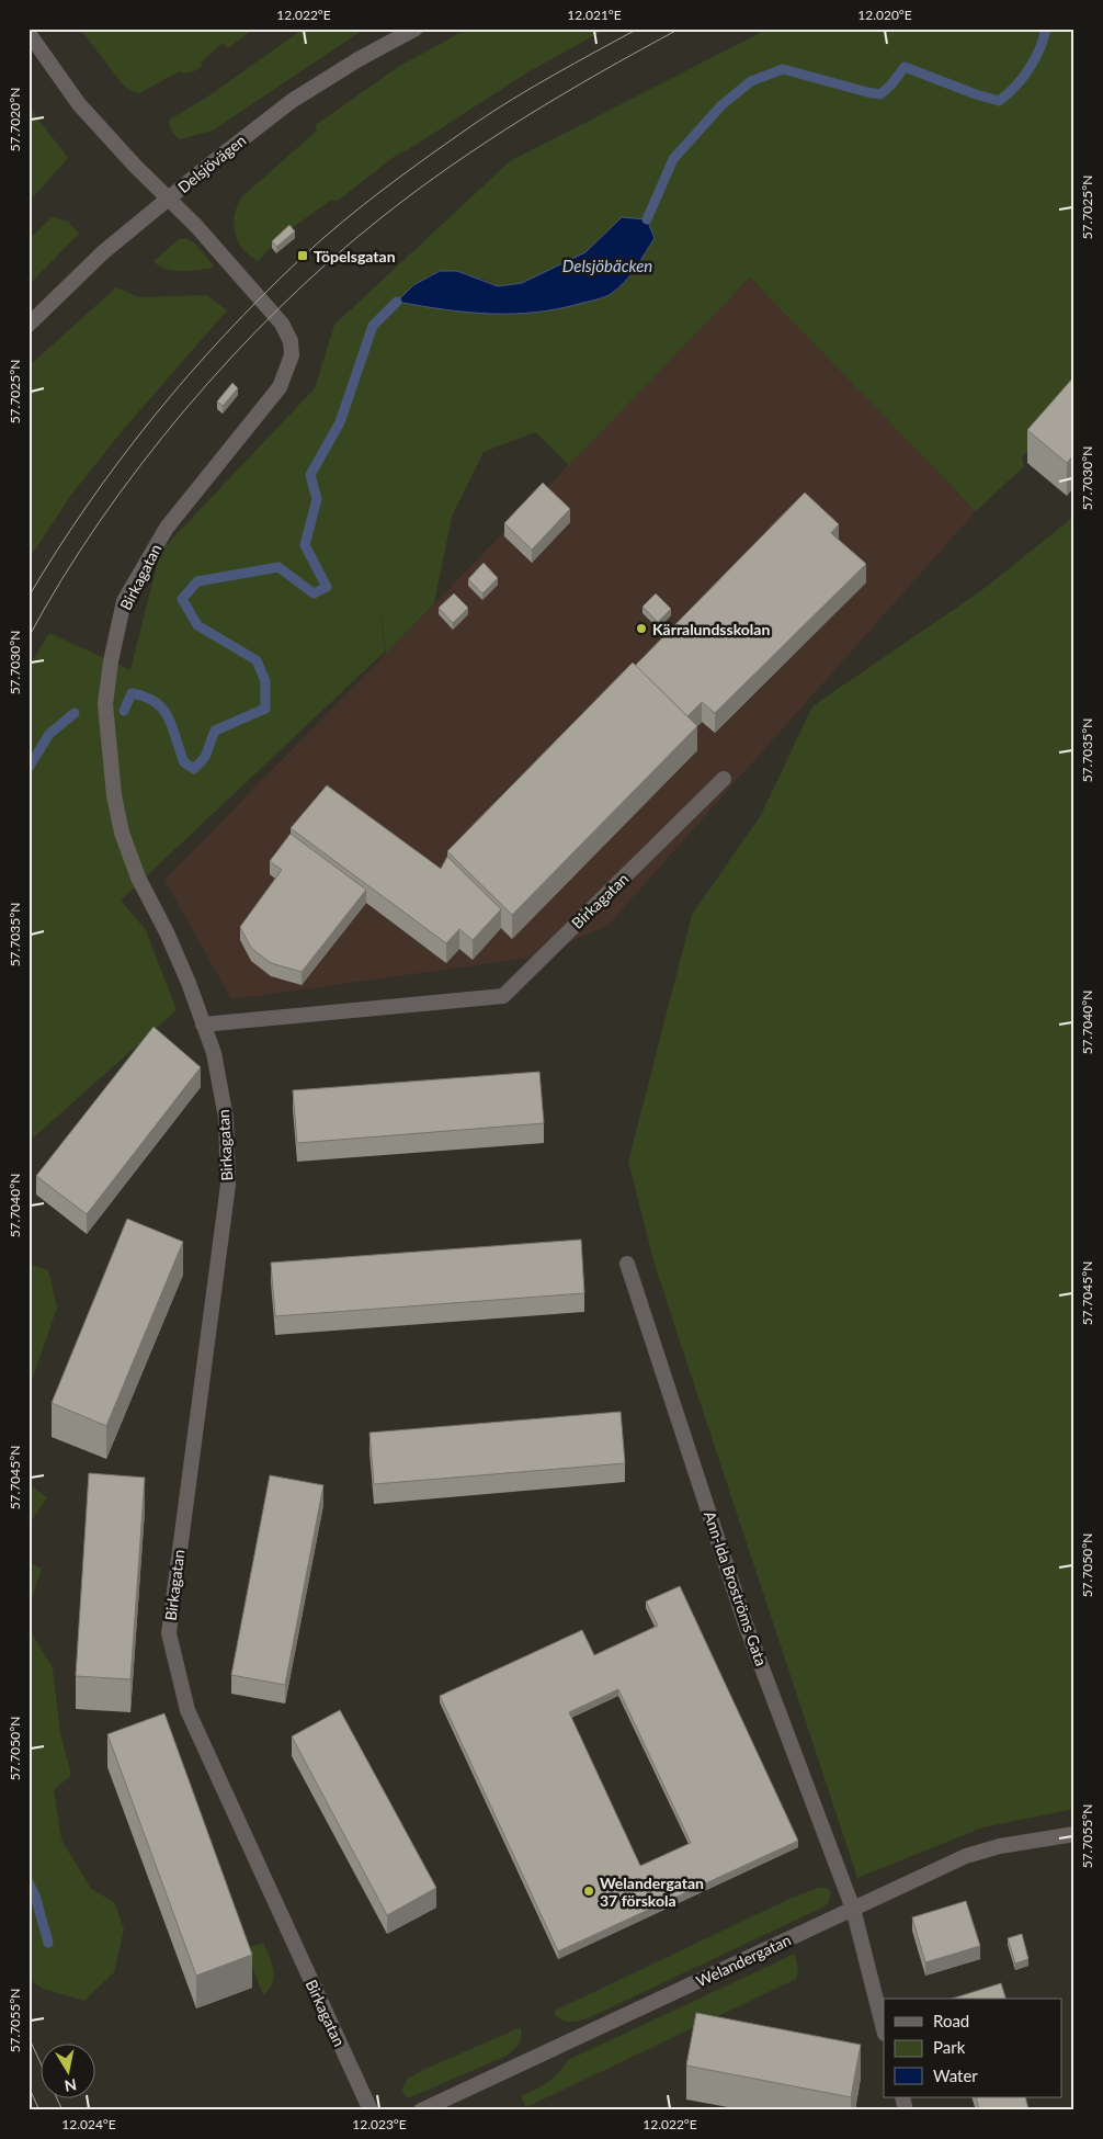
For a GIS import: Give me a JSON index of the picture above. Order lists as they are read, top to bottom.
{
  "streets": {
    "street": [
      "Delsjövägen",
      "Birkagatan",
      "Ann-Ida Broströms Gata",
      "Welandergatan"
    ]
  },
  "crossings": [
    ["Delsjövägen", "Birkagatan"],
    ["Ann-Ida Broströms Gata", "Welandergatan"]
  ],
  "water": ["Delsjöbäcken"],
  "places": {
    "transit": ["Töpelsgatan"],
    "other": ["Kärralundsskolan", "Welandergatan 37 förskola"]
  },
  "legend": ["Road", "Park", "Water"],
  "north": "bottom",
  "coordinates": [
    "12.022°E",
    "12.021°E",
    "12.020°E",
    "57.7020°N",
    "57.7025°N",
    "57.7030°N",
    "57.7035°N",
    "57.7040°N",
    "57.7045°N",
    "57.7050°N",
    "57.7055°N",
    "12.024°E",
    "12.023°E"
  ]
}
